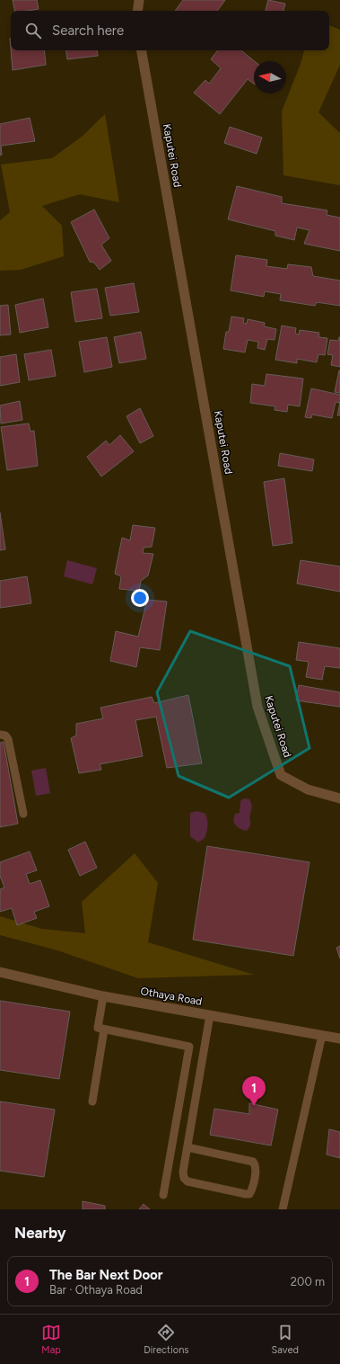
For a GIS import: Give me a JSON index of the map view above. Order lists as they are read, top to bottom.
{
  "streets": {
    "street": ["Kaputei Road", "Othaya Road"]
  },
  "north": "left",
  "page": {
    "search": "Search here",
    "pins": "1",
    "heading": "Nearby",
    "list": [
      {
        "mark": "1",
        "name": "The Bar Next Door",
        "note": "Bar · Othaya Road",
        "value": "200 m"
      }
    ],
    "nav": ["Map", "Directions", "Saved"]
  }
}
